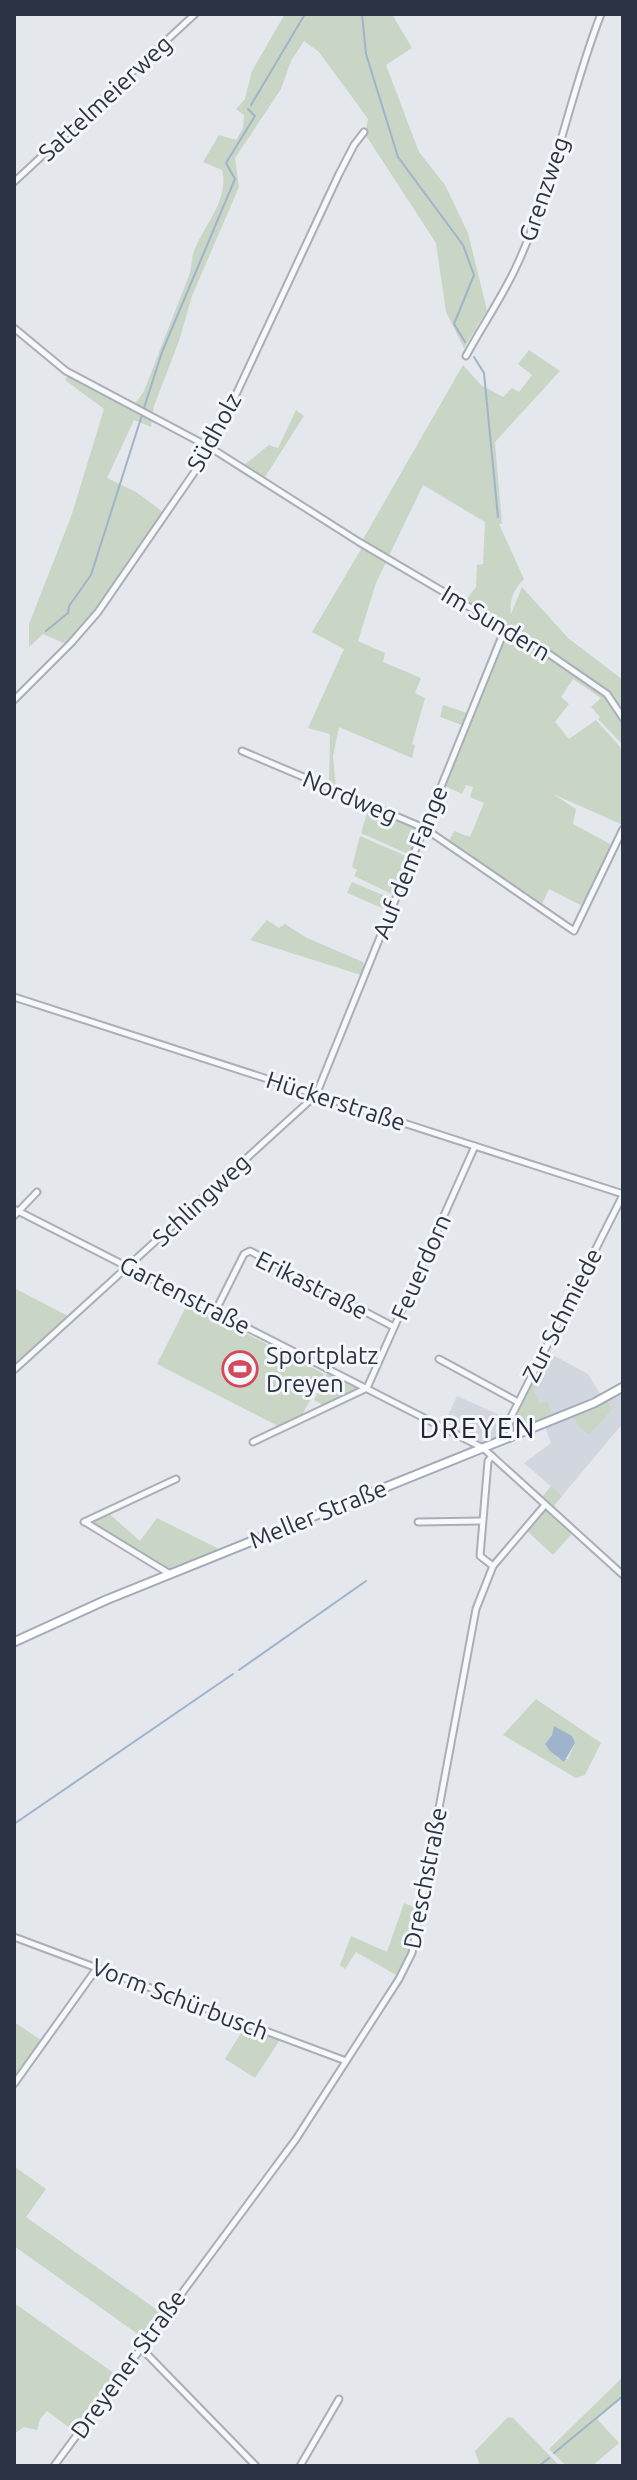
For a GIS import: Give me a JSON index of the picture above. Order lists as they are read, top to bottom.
{
  "streets": {
    "main road": ["Meller Straße"],
    "street": [
      "Sattelmeierweg",
      "Grenzweg",
      "Südholz",
      "Im Sundern",
      "Nordweg",
      "Auf dem Fange",
      "Hückerstraße",
      "Schlingweg",
      "Feuerdorn",
      "Erikastraße",
      "Gartenstraße",
      "Zur Schmiede",
      "Dreschstraße",
      "Vorm Schürbusch",
      "Dreyener Straße"
    ]
  },
  "crossings": [
    ["Südholz", "Im Sundern"],
    ["Im Sundern", "Auf dem Fange"],
    ["Nordweg", "Auf dem Fange"],
    ["Auf dem Fange", "Hückerstraße"],
    ["Auf dem Fange", "Schlingweg"],
    ["Hückerstraße", "Schlingweg"],
    ["Hückerstraße", "Feuerdorn"],
    ["Hückerstraße", "Zur Schmiede"],
    ["Schlingweg", "Gartenstraße"],
    ["Feuerdorn", "Erikastraße"],
    ["Feuerdorn", "Gartenstraße"],
    ["Erikastraße", "Gartenstraße"],
    ["Gartenstraße", "Meller Straße"],
    ["Zur Schmiede", "Meller Straße"],
    ["Dreschstraße", "Vorm Schürbusch"],
    ["Dreschstraße", "Dreyener Straße"]
  ],
  "districts": ["DREYEN"],
  "places": {
    "sports": ["Sportplatz Dreyen"]
  }
}
